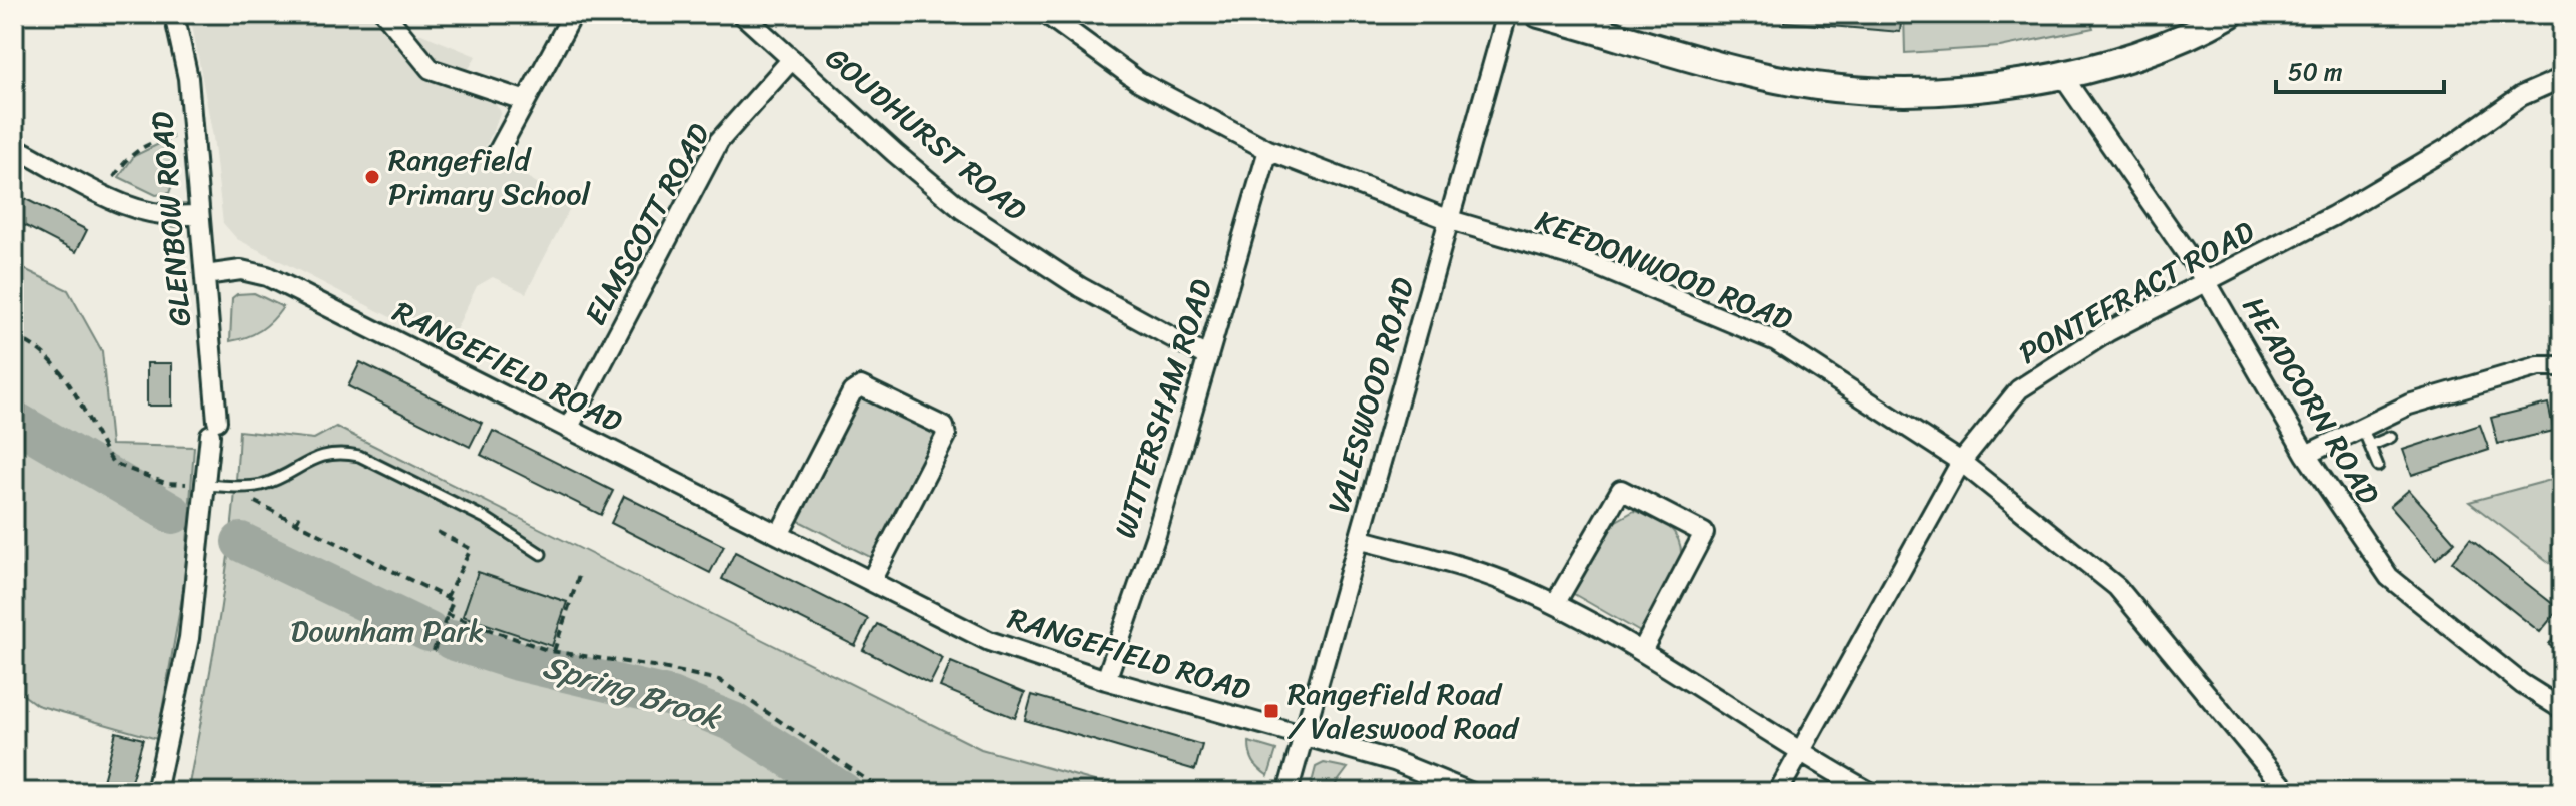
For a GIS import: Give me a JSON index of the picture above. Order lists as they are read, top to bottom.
{
  "streets": {
    "street": [
      "GOUDHURST ROAD",
      "GLENBOW ROAD",
      "ELMSCOTT ROAD",
      "KEEDONWOOD ROAD",
      "PONTEFRACT ROAD",
      "RANGEFIELD ROAD",
      "VALESWOOD ROAD",
      "HEADCORN ROAD",
      "WITTERSHAM ROAD"
    ]
  },
  "crossings": [
    ["GOUDHURST ROAD", "ELMSCOTT ROAD"],
    ["GOUDHURST ROAD", "WITTERSHAM ROAD"],
    ["GLENBOW ROAD", "RANGEFIELD ROAD"],
    ["ELMSCOTT ROAD", "RANGEFIELD ROAD"],
    ["KEEDONWOOD ROAD", "PONTEFRACT ROAD"],
    ["KEEDONWOOD ROAD", "VALESWOOD ROAD"],
    ["KEEDONWOOD ROAD", "WITTERSHAM ROAD"],
    ["PONTEFRACT ROAD", "HEADCORN ROAD"],
    ["RANGEFIELD ROAD", "VALESWOOD ROAD"],
    ["RANGEFIELD ROAD", "WITTERSHAM ROAD"]
  ],
  "water": ["Spring Brook"],
  "parks": ["Downham Park"],
  "places": {
    "other": ["Rangefield Primary School"],
    "transit": ["Rangefield Road / Valeswood Road"]
  },
  "scale_bar": "50 m"
}
